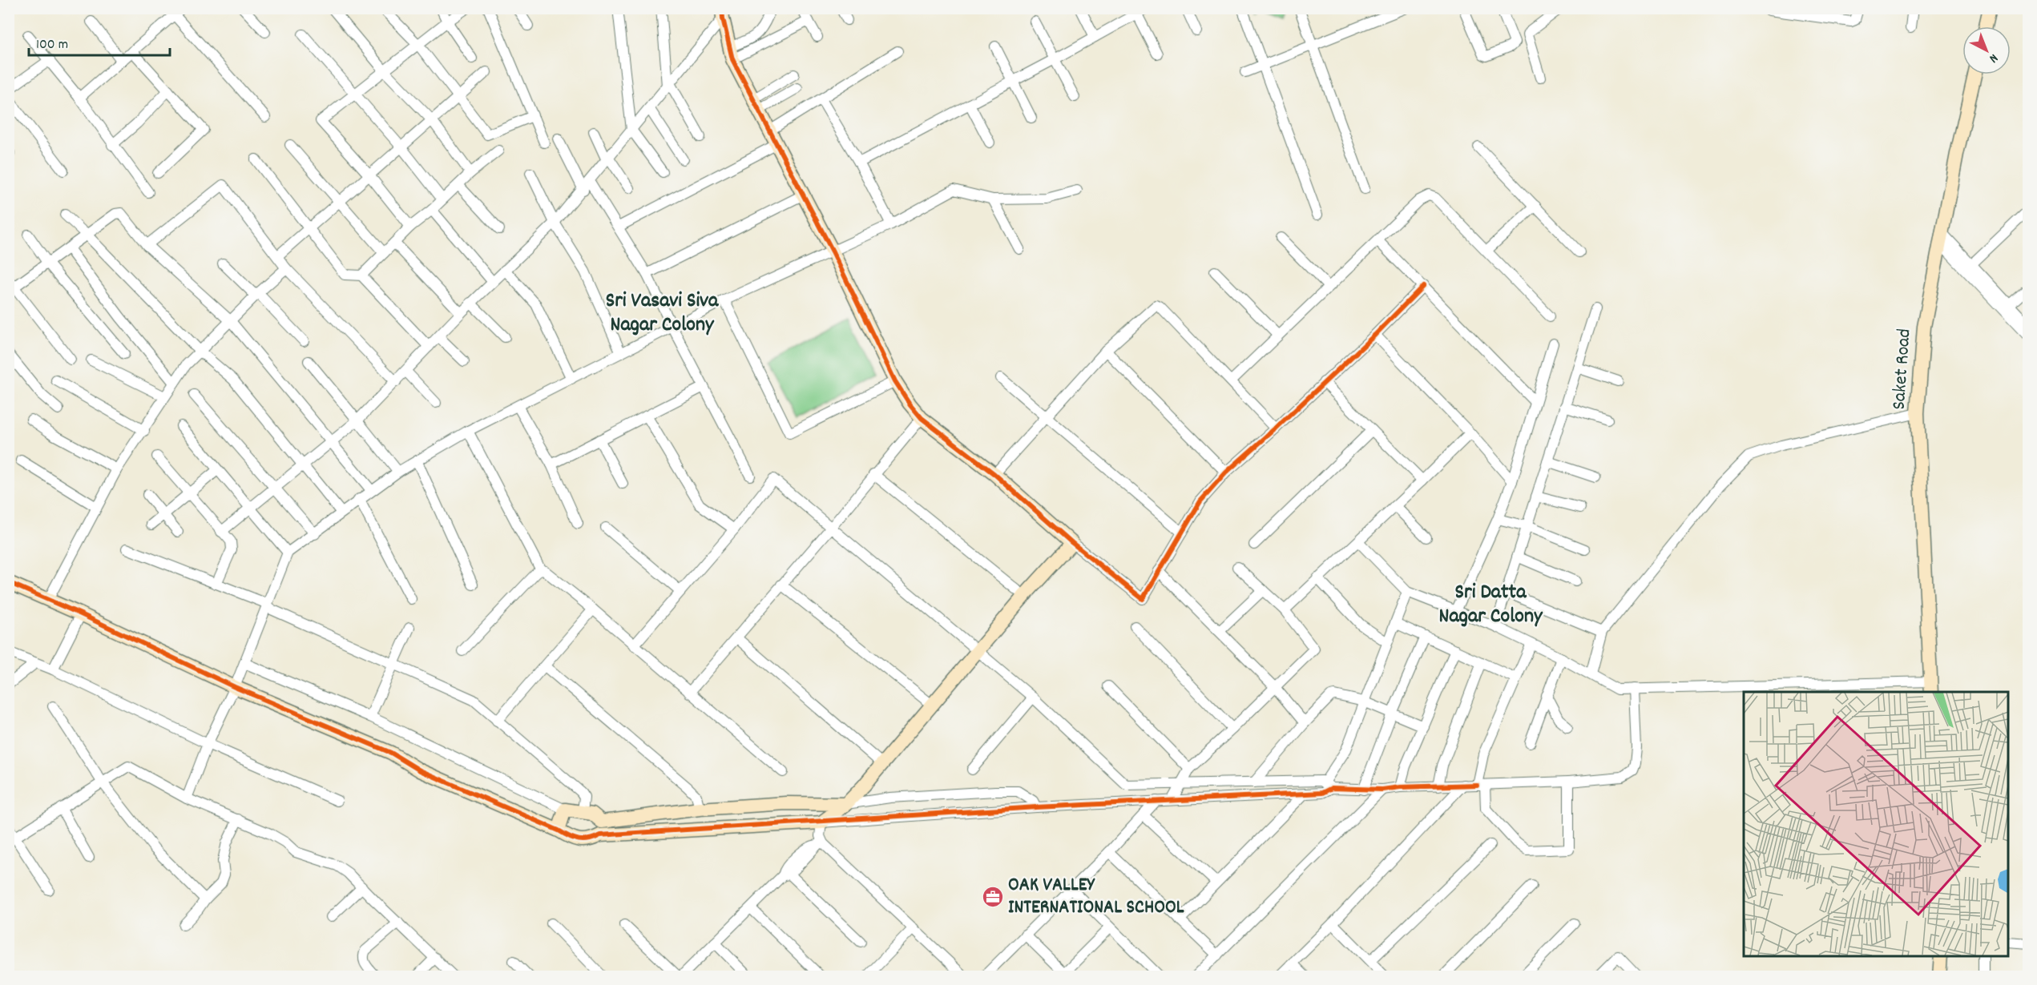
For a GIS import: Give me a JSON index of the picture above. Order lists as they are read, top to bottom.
{
  "streets": {
    "street": ["Saket Road"]
  },
  "districts": ["Sri Vasavi Siva Nagar Colony", "Sri Datta Nagar Colony"],
  "places": {
    "office": ["OAK VALLEY INTERNATIONAL SCHOOL"]
  },
  "scale_bar": "100 m",
  "north": "bottom right"
}
